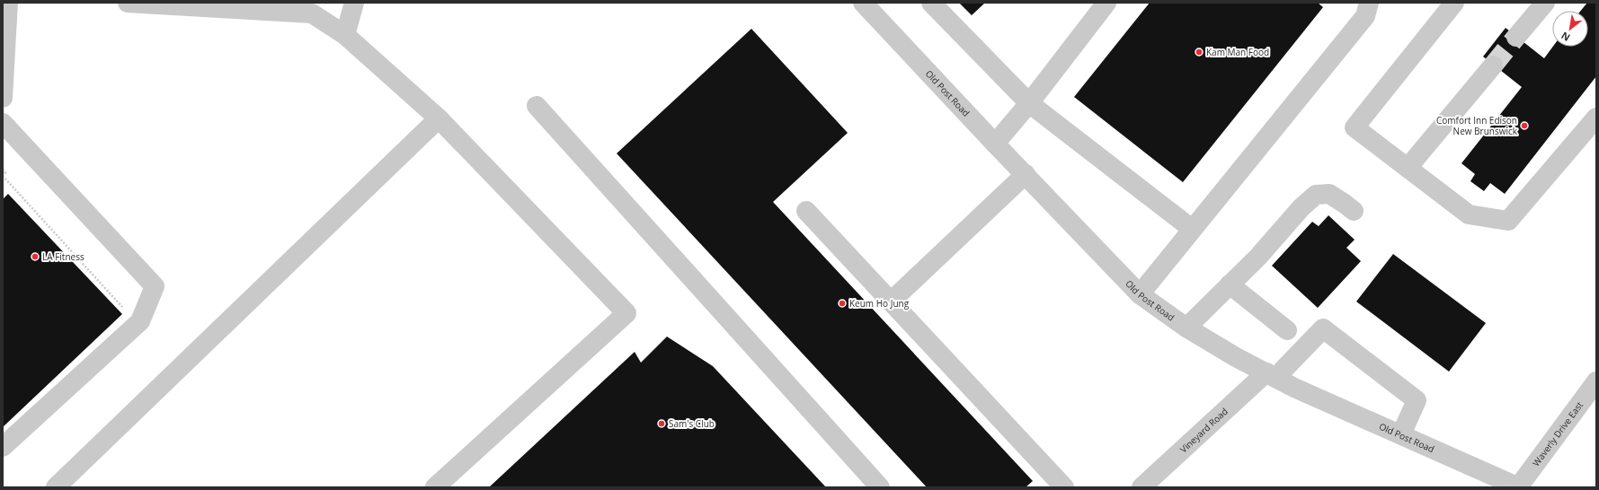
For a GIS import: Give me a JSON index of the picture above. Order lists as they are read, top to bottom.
{
  "streets": {
    "street": ["Old Post Road", "Vineyard Road", "Waverly Drive East"]
  },
  "crossings": [
    ["Old Post Road", "Vineyard Road"],
    ["Old Post Road", "Waverly Drive East"]
  ],
  "places": [
    "Kam Man Food",
    "Comfort Inn Edison New Brunswick",
    "LA Fitness",
    "Keum Ho Jung",
    "Sam's Club"
  ],
  "north": "bottom left"
}
